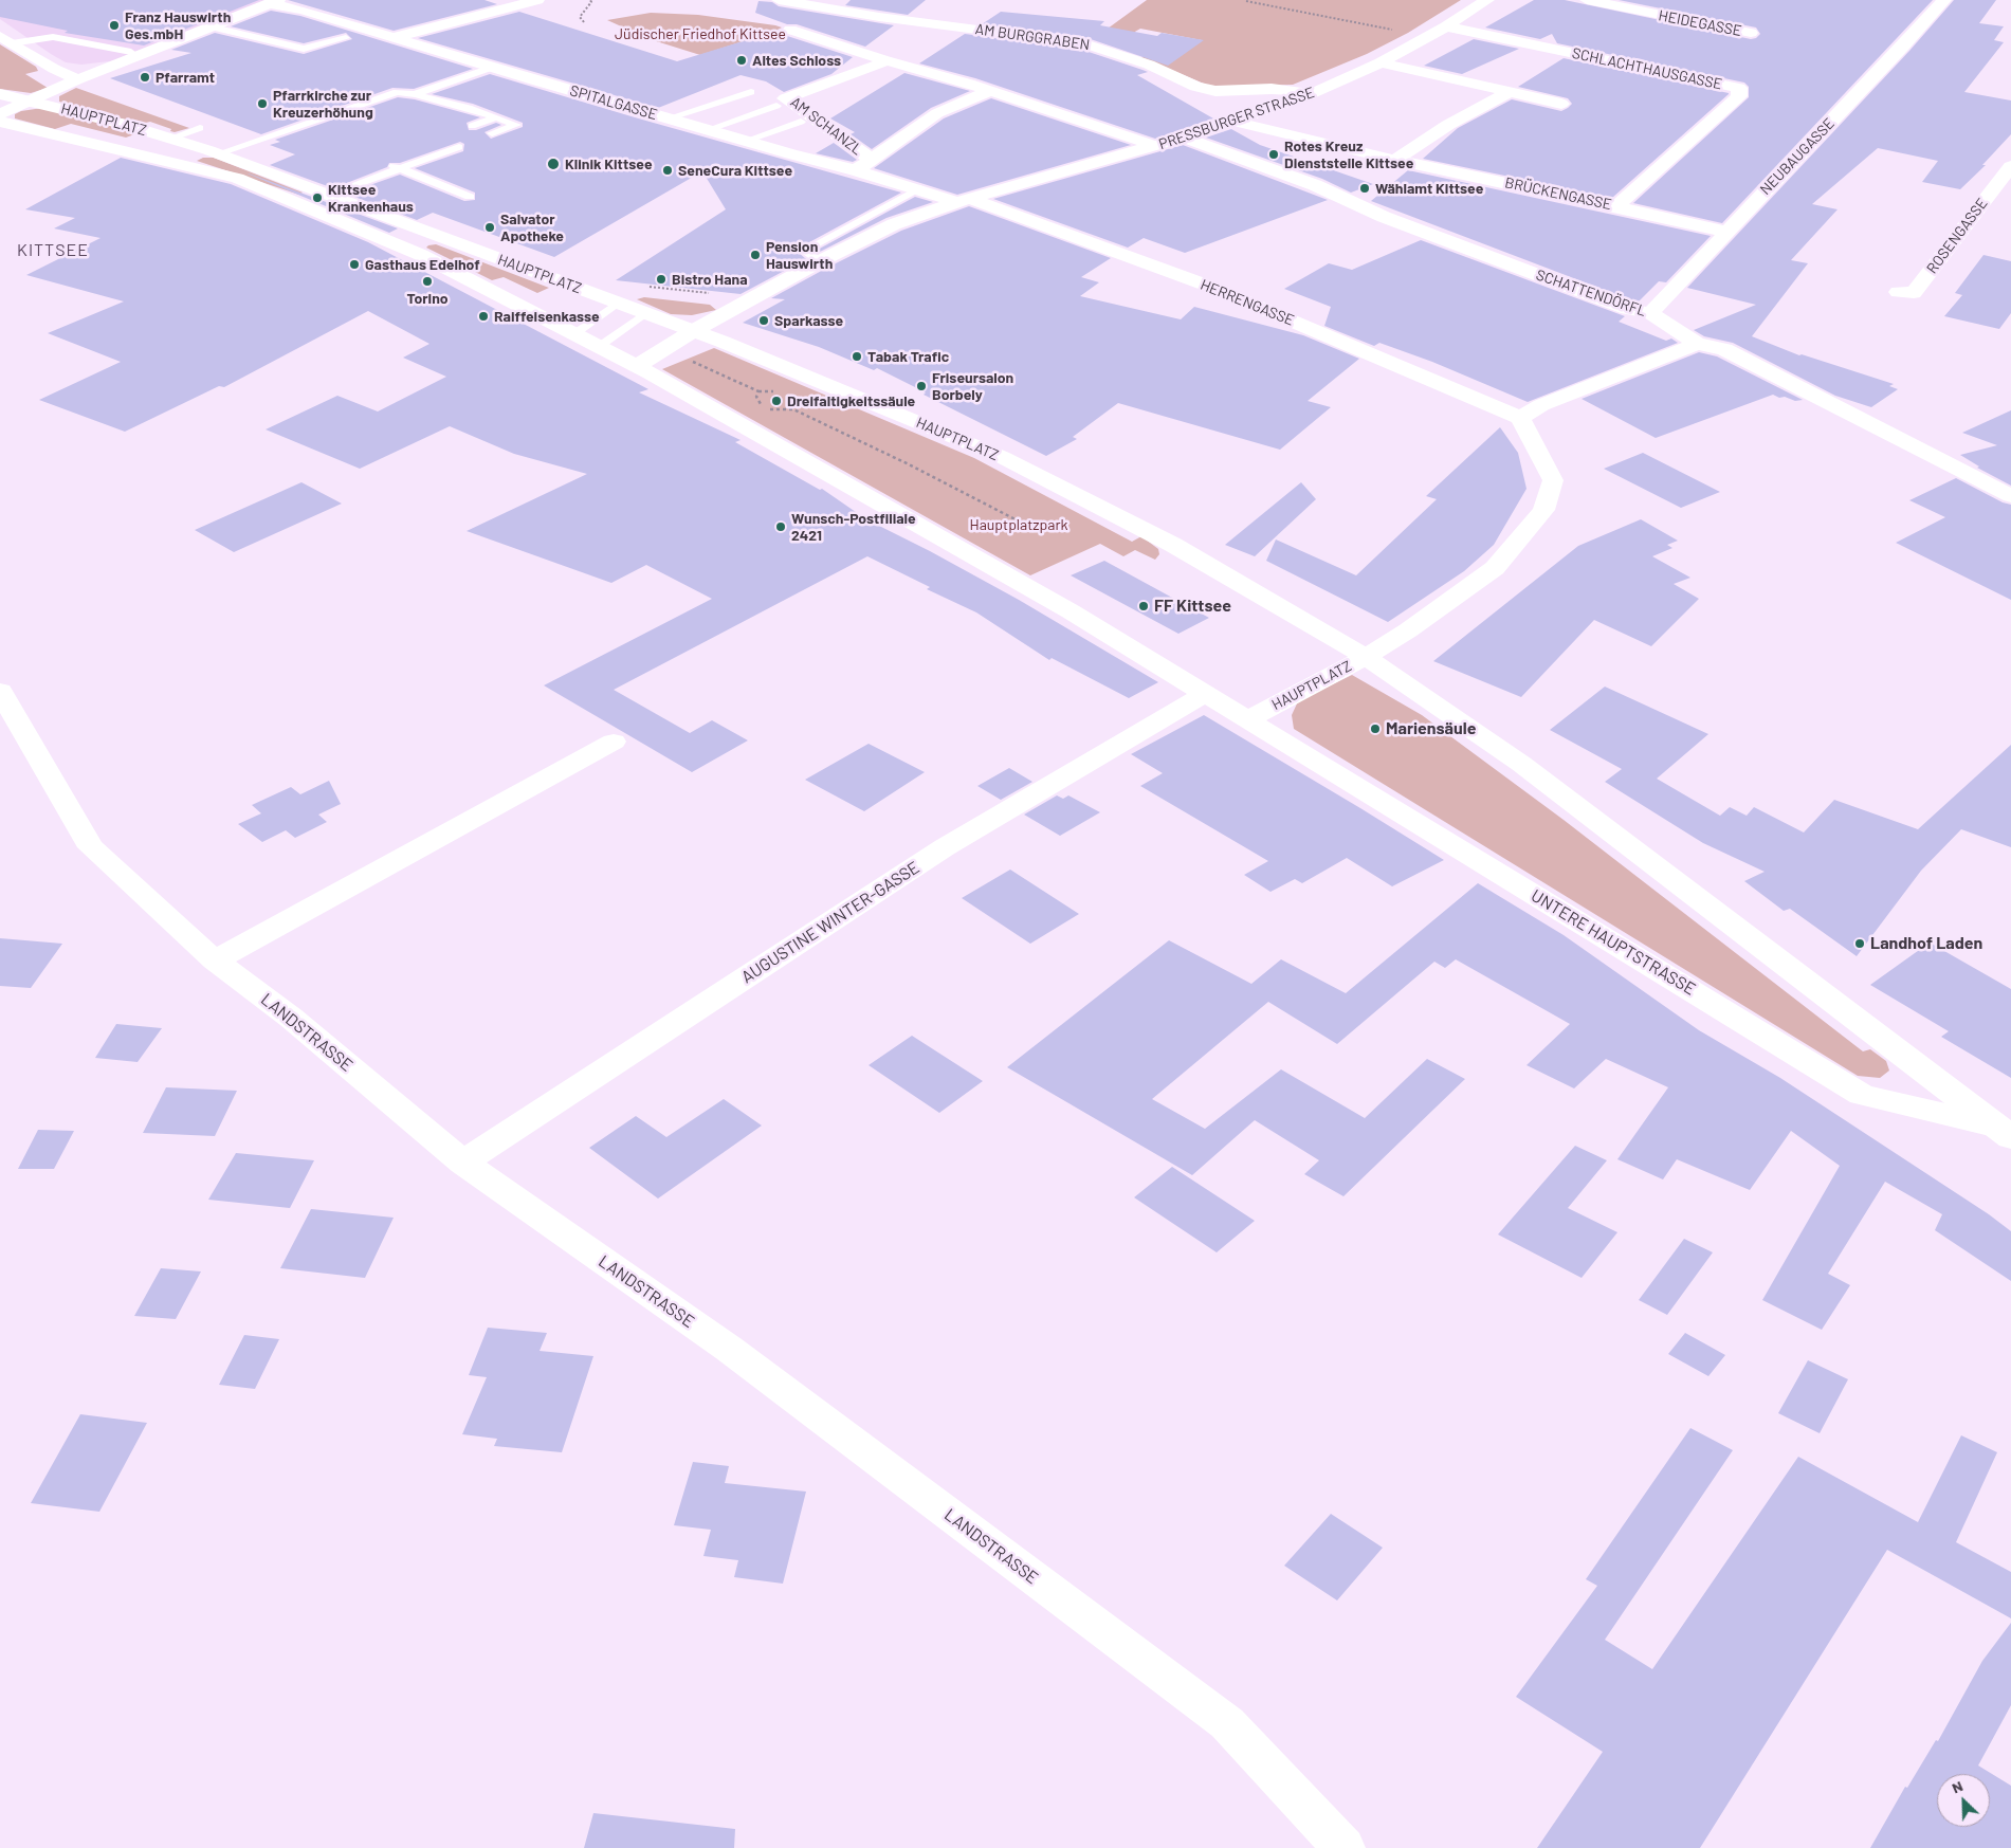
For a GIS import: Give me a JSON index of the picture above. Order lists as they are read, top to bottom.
{
  "streets": {
    "street": [
      "HEIDEGASSE",
      "AM BURGGRABEN",
      "SCHLACHTHAUSGASSE",
      "SPITALGASSE",
      "PRESSBURGER STRASSE",
      "HAUPTPLATZ",
      "AM SCHANZL",
      "NEUBAUGASSE",
      "BRÜCKENGASSE",
      "ROSENGASSE",
      "SCHATTENDÖRFL",
      "HERRENGASSE",
      "AUGUSTINE WINTER-GASSE",
      "UNTERE HAUPTSTRASSE",
      "LANDSTRASSE"
    ]
  },
  "crossings": [
    ["AM BURGGRABEN", "PRESSBURGER STRASSE"],
    ["SCHLACHTHAUSGASSE", "PRESSBURGER STRASSE"],
    ["SCHLACHTHAUSGASSE", "BRÜCKENGASSE"],
    ["SPITALGASSE", "PRESSBURGER STRASSE"],
    ["SPITALGASSE", "AM SCHANZL"],
    ["SPITALGASSE", "HERRENGASSE"],
    ["PRESSBURGER STRASSE", "HAUPTPLATZ"],
    ["PRESSBURGER STRASSE", "BRÜCKENGASSE"],
    ["PRESSBURGER STRASSE", "SCHATTENDÖRFL"],
    ["PRESSBURGER STRASSE", "HERRENGASSE"],
    ["HAUPTPLATZ", "AUGUSTINE WINTER-GASSE"],
    ["HAUPTPLATZ", "UNTERE HAUPTSTRASSE"],
    ["NEUBAUGASSE", "BRÜCKENGASSE"],
    ["NEUBAUGASSE", "SCHATTENDÖRFL"],
    ["AUGUSTINE WINTER-GASSE", "LANDSTRASSE"]
  ],
  "districts": ["KITTSEE"],
  "parks": ["Jüdischer Friedhof Kittsee", "Hauptplatzpark"],
  "places": [
    "Franz Hauswirth Ges.mbH",
    "Altes Schloss",
    "Pfarramt",
    "Pfarrkirche zur Kreuzerhöhung",
    "Rotes Kreuz Dienststelle Kittsee",
    "Klinik Kittsee",
    "SeneCura Kittsee",
    "Wählamt Kittsee",
    "Kittsee Krankenhaus",
    "Salvator Apotheke",
    "Pension Hauswirth",
    "Gasthaus Edelhof",
    "Bistro Hana",
    "Torino",
    "Raiffeisenkasse",
    "Sparkasse",
    "Tabak Trafic",
    "Friseursalon Borbely",
    "Dreifaltigkeitssäule",
    "Wunsch-Postfiliale 2421",
    "FF Kittsee",
    "Mariensäule",
    "Landhof Laden"
  ],
  "north": "top left"
}
